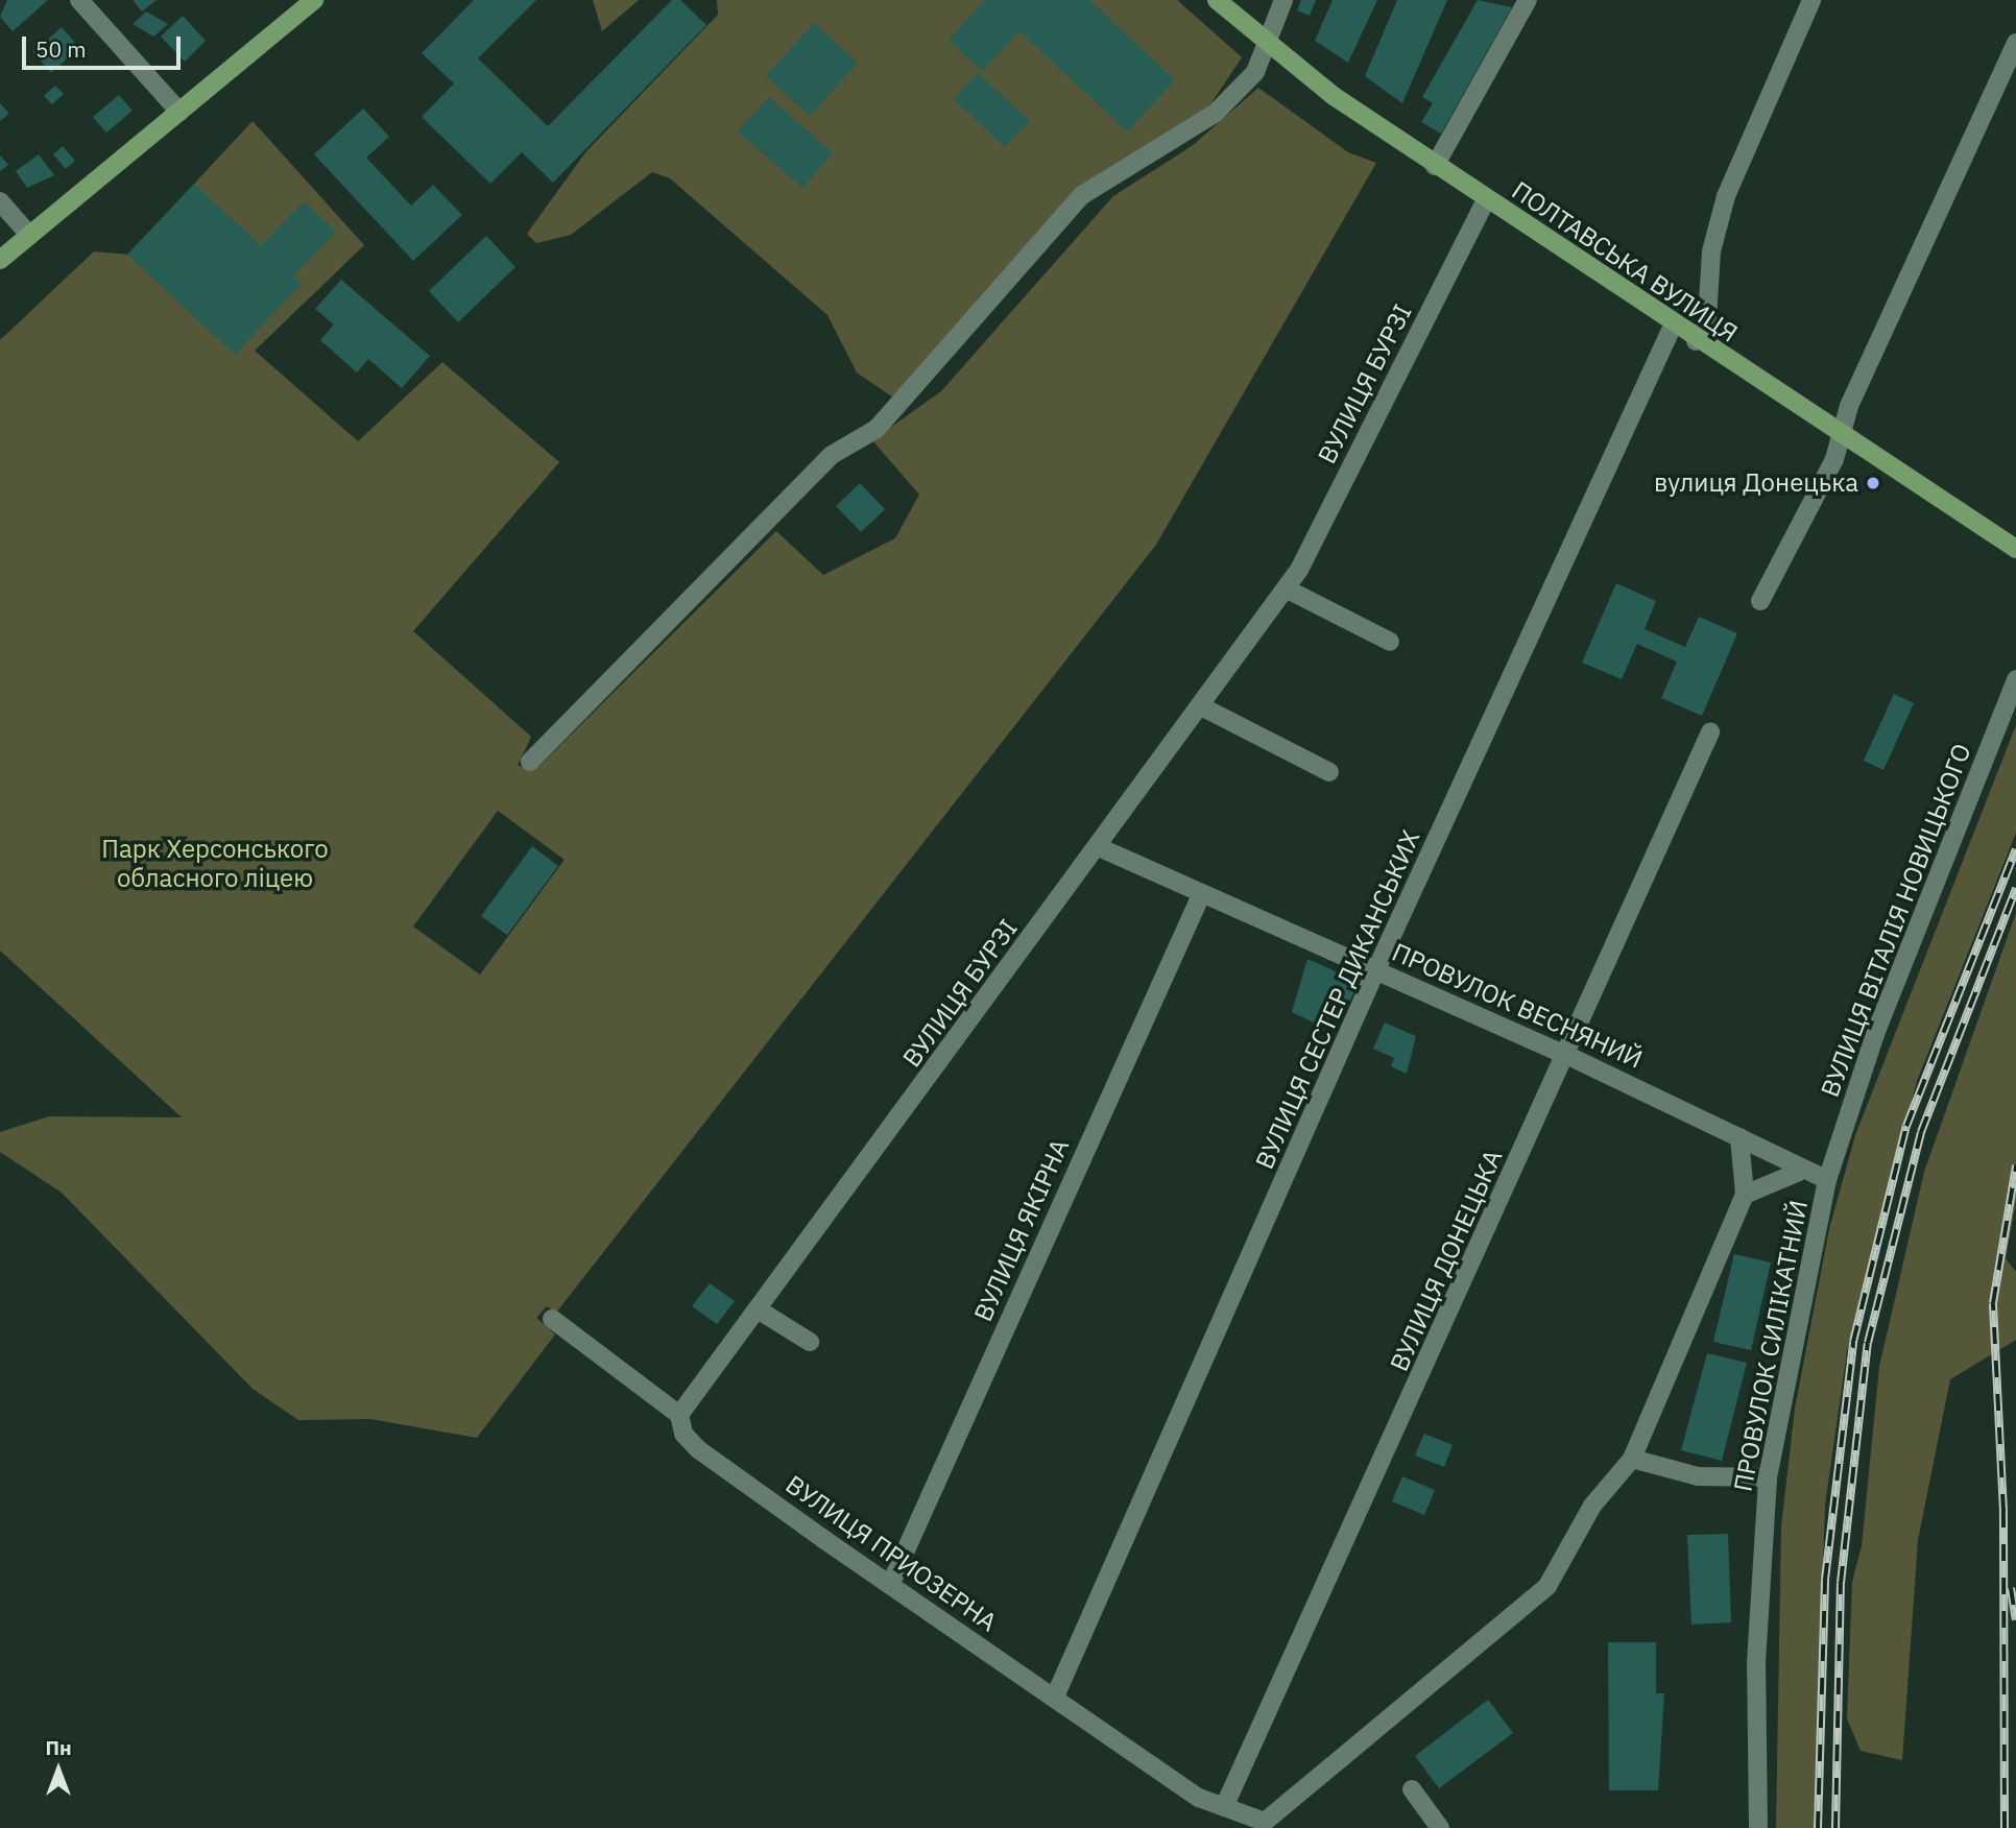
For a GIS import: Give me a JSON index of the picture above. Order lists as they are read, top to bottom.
{
  "streets": {
    "main road": ["ПОЛТАВСЬКА ВУЛИЦЯ"],
    "street": [
      "ВУЛИЦЯ БУРЗІ",
      "ВУЛИЦЯ ВІТАЛІЯ НОВИЦЬКОГО",
      "ВУЛИЦЯ СЕСТЕР ДИКАНСЬКИХ",
      "ПРОВУЛОК ВЕСНЯНИЙ",
      "ВУЛИЦЯ ЯКІРНА",
      "ВУЛИЦЯ ДОНЕЦЬКА",
      "ПРОВУЛОК СИЛІКАТНИЙ",
      "ВУЛИЦЯ ПРИОЗЕРНА"
    ]
  },
  "crossings": [
    ["ПОЛТАВСЬКА ВУЛИЦЯ", "ВУЛИЦЯ БУРЗІ"],
    ["ПОЛТАВСЬКА ВУЛИЦЯ", "ВУЛИЦЯ СЕСТЕР ДИКАНСЬКИХ"],
    ["ВУЛИЦЯ БУРЗІ", "ПРОВУЛОК ВЕСНЯНИЙ"],
    ["ВУЛИЦЯ БУРЗІ", "ВУЛИЦЯ ПРИОЗЕРНА"],
    ["ВУЛИЦЯ ВІТАЛІЯ НОВИЦЬКОГО", "ПРОВУЛОК ВЕСНЯНИЙ"],
    ["ВУЛИЦЯ ВІТАЛІЯ НОВИЦЬКОГО", "ПРОВУЛОК СИЛІКАТНИЙ"],
    ["ВУЛИЦЯ СЕСТЕР ДИКАНСЬКИХ", "ПРОВУЛОК ВЕСНЯНИЙ"],
    ["ВУЛИЦЯ СЕСТЕР ДИКАНСЬКИХ", "ВУЛИЦЯ ПРИОЗЕРНА"],
    ["ПРОВУЛОК ВЕСНЯНИЙ", "ВУЛИЦЯ ЯКІРНА"],
    ["ПРОВУЛОК ВЕСНЯНИЙ", "ВУЛИЦЯ ДОНЕЦЬКА"],
    ["ПРОВУЛОК ВЕСНЯНИЙ", "ПРОВУЛОК СИЛІКАТНИЙ"],
    ["ВУЛИЦЯ ЯКІРНА", "ВУЛИЦЯ ПРИОЗЕРНА"],
    ["ВУЛИЦЯ ДОНЕЦЬКА", "ВУЛИЦЯ ПРИОЗЕРНА"]
  ],
  "parks": ["Парк Херсонського обласного ліцею"],
  "places": ["вулиця Донецька"],
  "scale_bar": "50 m",
  "north": "top"
}
